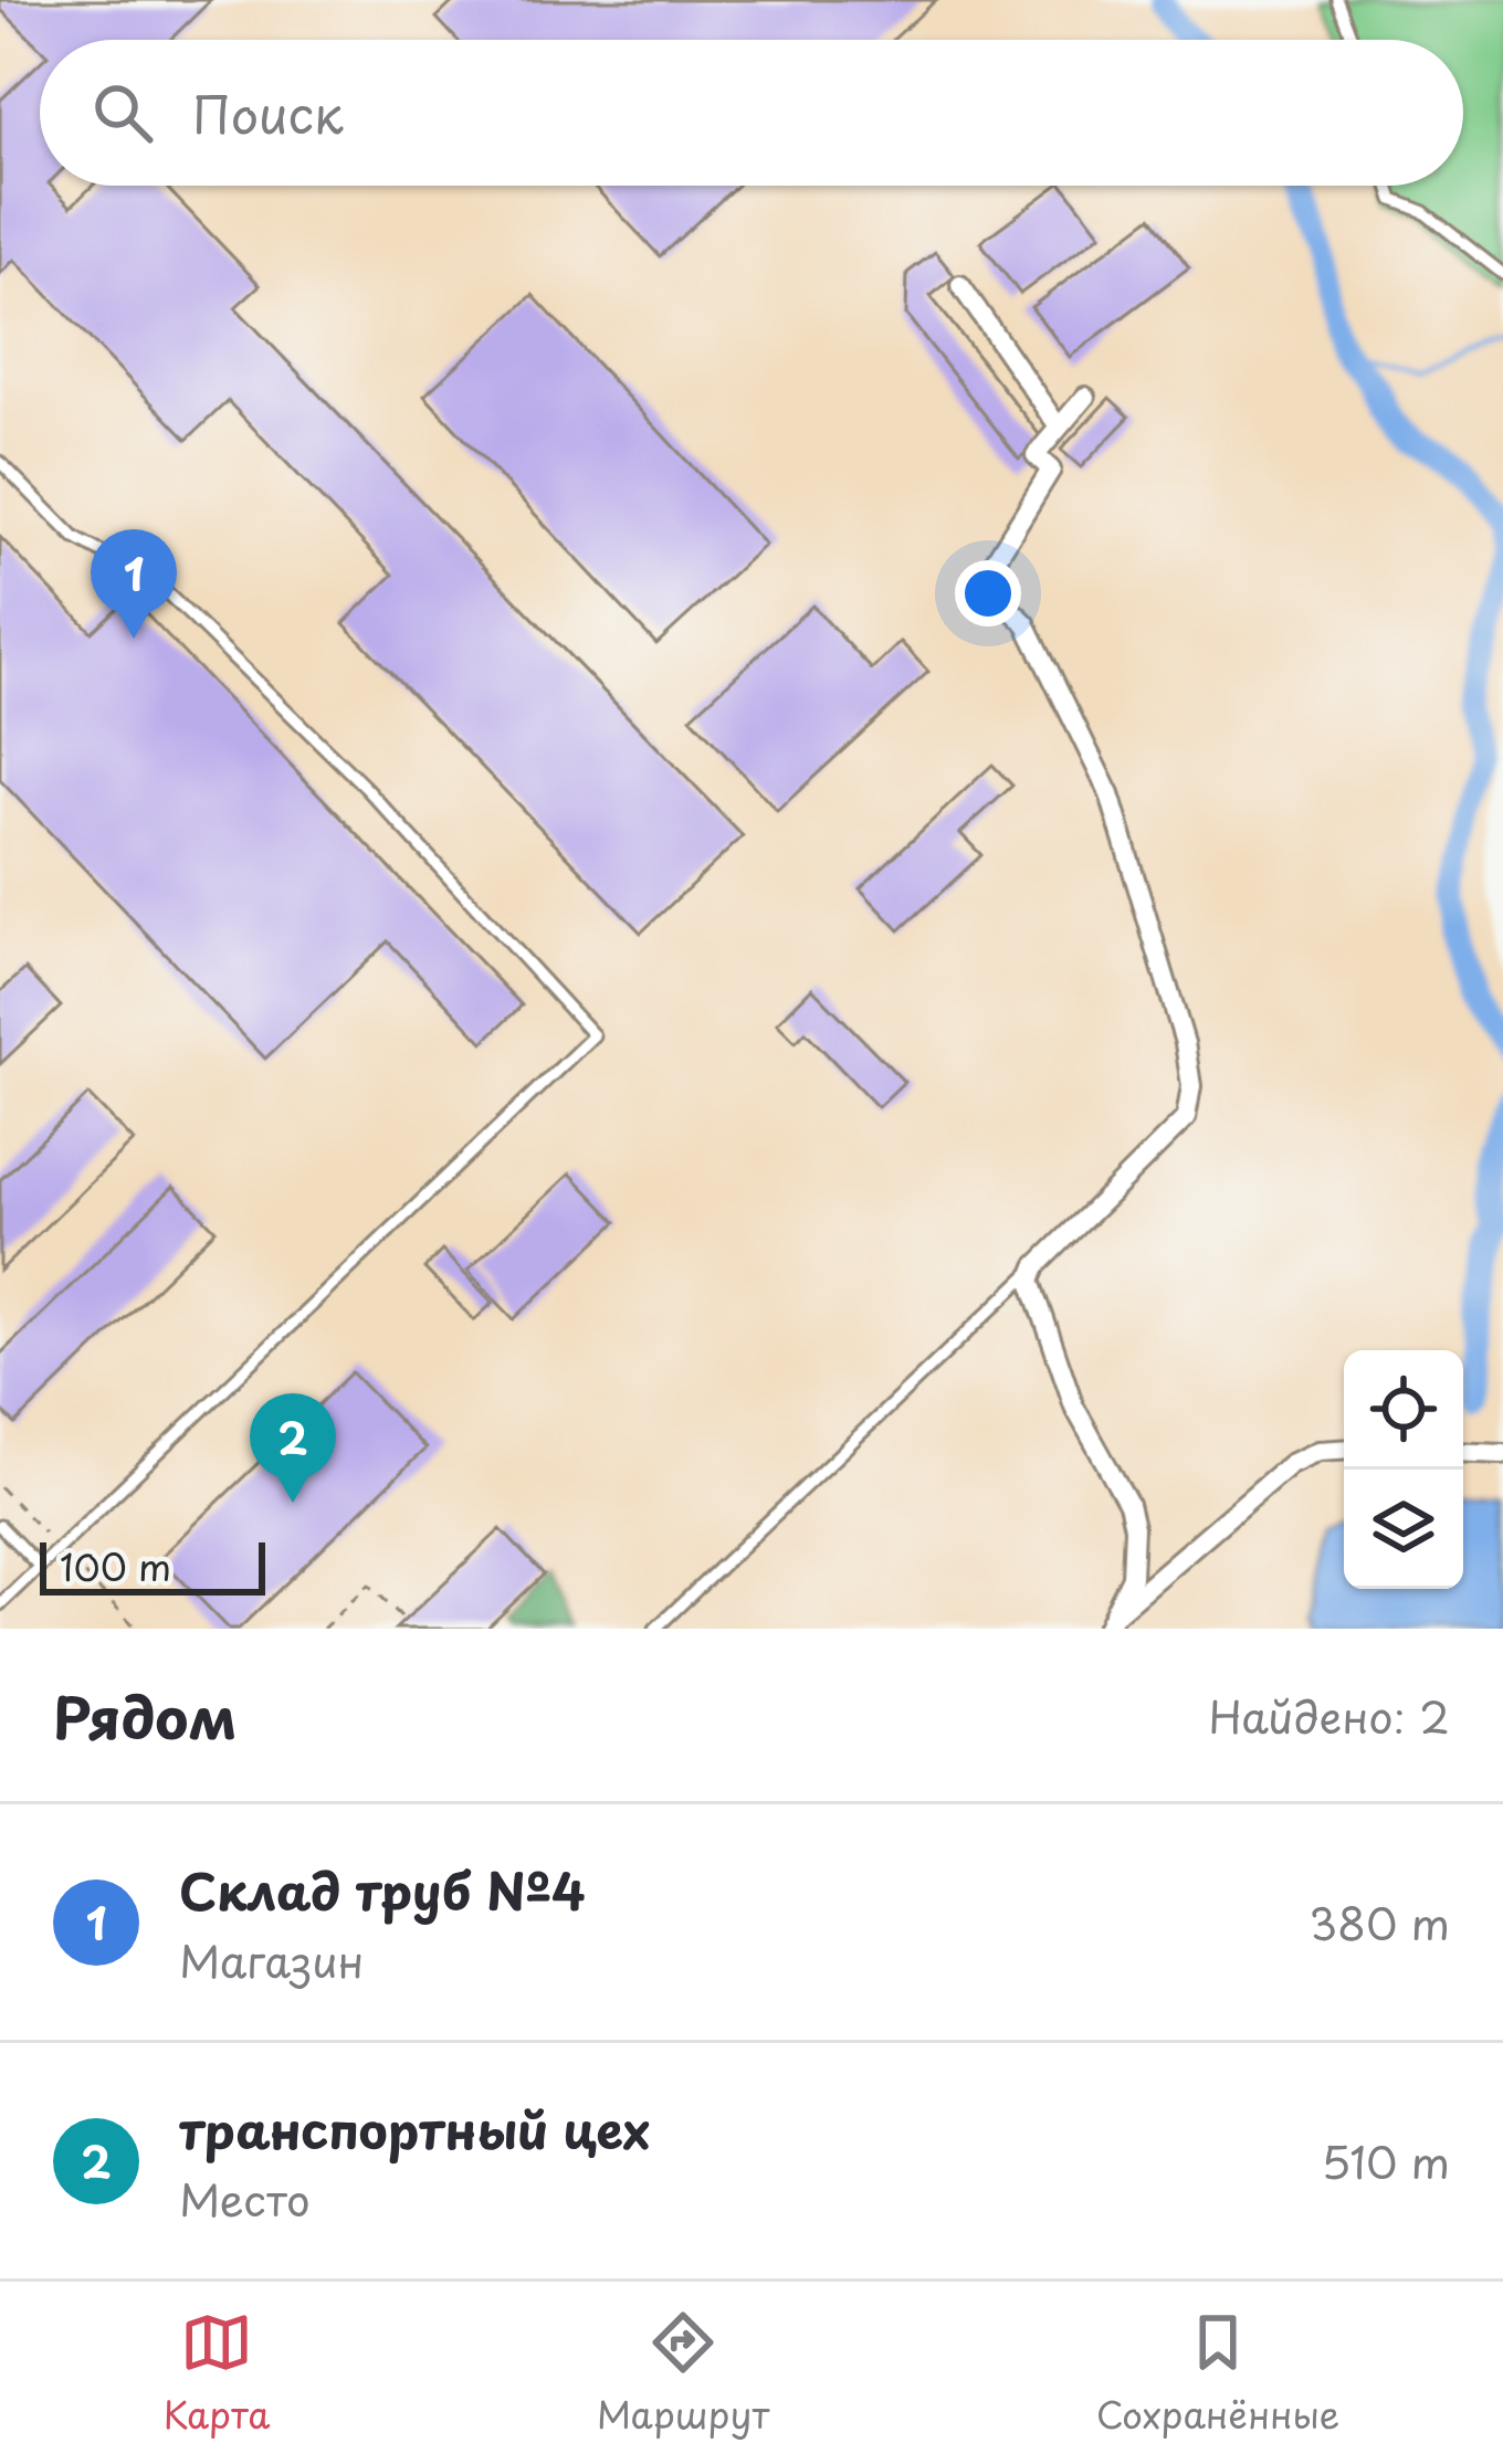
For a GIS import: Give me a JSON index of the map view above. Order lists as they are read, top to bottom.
{
  "scale_bar": "100 m",
  "page": {
    "search": "Поиск",
    "pins": ["1", "2"],
    "scale": "100 m",
    "heading": ["Рядом", "Найдено: 2"],
    "list": [
      {
        "mark": "1",
        "name": "Склад труб №4",
        "note": "Магазин",
        "value": "380 m"
      },
      {
        "mark": "2",
        "name": "транспортный цех",
        "note": "Место",
        "value": "510 m"
      }
    ],
    "nav": ["Карта", "Маршрут", "Сохранённые"]
  }
}
